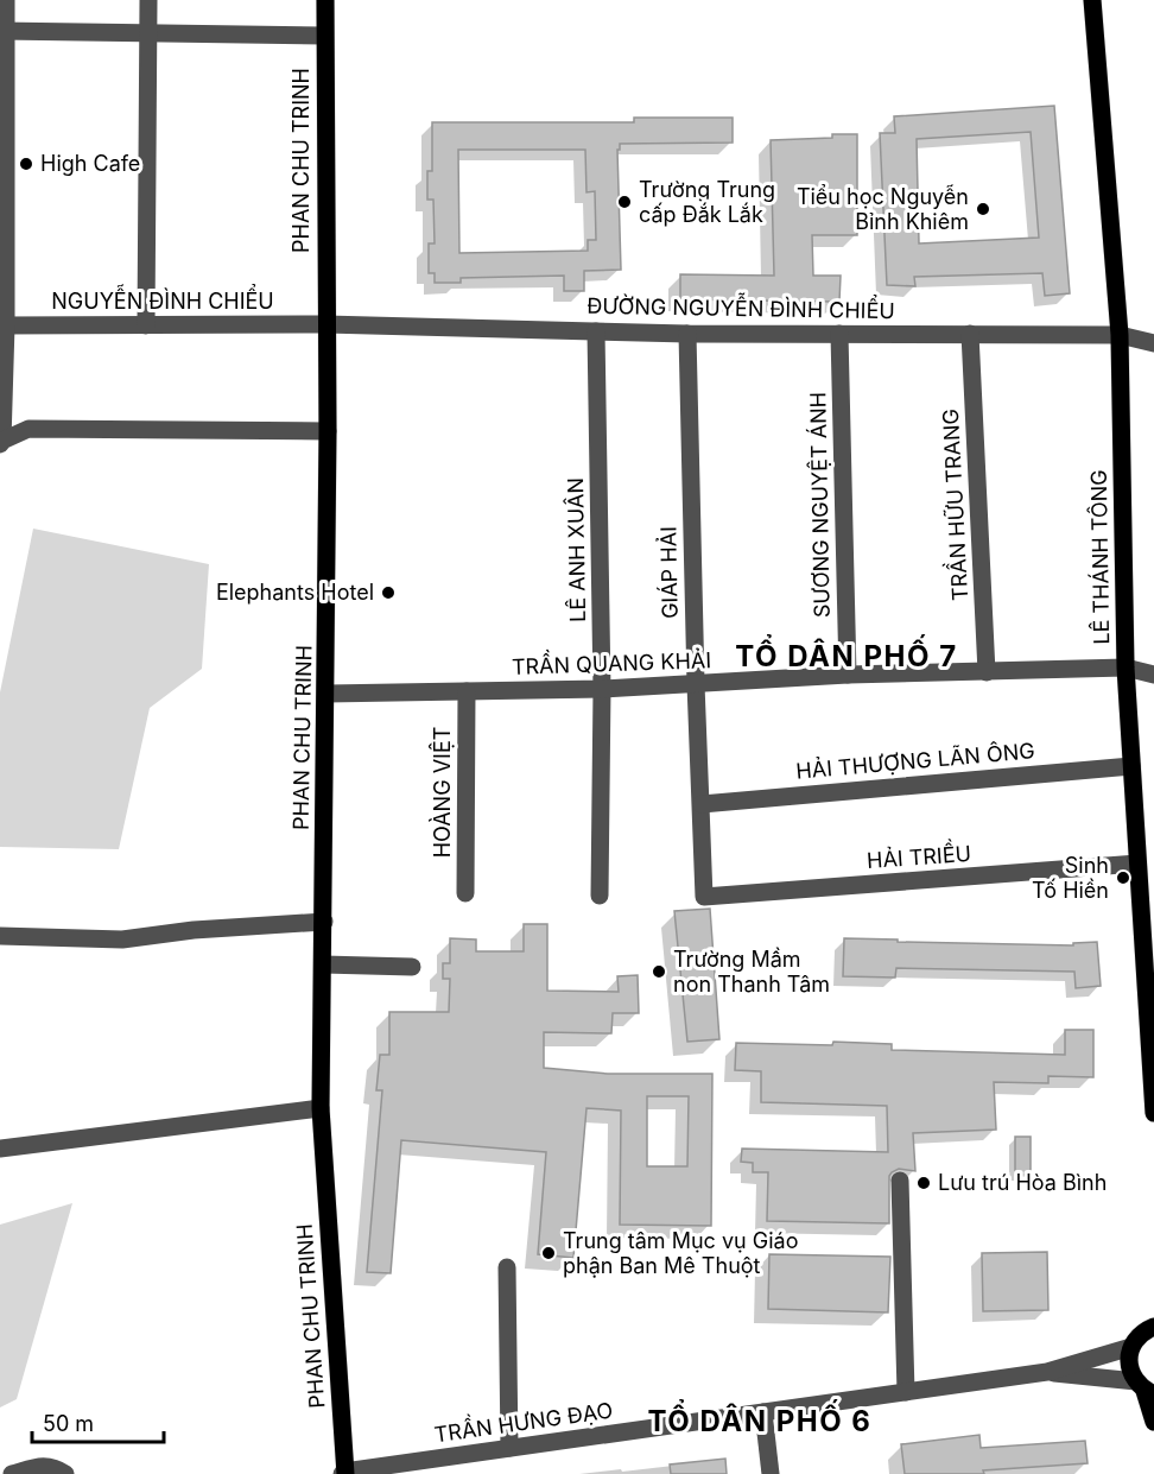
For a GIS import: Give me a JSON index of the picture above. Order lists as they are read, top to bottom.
{
  "streets": {
    "main road": ["PHAN CHU TRINH", "LÊ THÁNH TÔNG"],
    "street": [
      "NGUYỄN ĐÌNH CHIỂU",
      "ĐƯỜNG NGUYỄN ĐÌNH CHIỂU",
      "SƯƠNG NGUYỆT ÁNH",
      "TRẦN HỮU TRANG",
      "LÊ ANH XUÂN",
      "GIÁP HẢI",
      "TRẦN QUANG KHẢI",
      "HẢI THƯỢNG LÃN ÔNG",
      "HOÀNG VIỆT",
      "HẢI TRIỀU",
      "TRẦN HƯNG ĐẠO"
    ]
  },
  "crossings": [
    ["PHAN CHU TRINH", "NGUYỄN ĐÌNH CHIỂU"],
    ["PHAN CHU TRINH", "ĐƯỜNG NGUYỄN ĐÌNH CHIỂU"],
    ["PHAN CHU TRINH", "TRẦN QUANG KHẢI"],
    ["PHAN CHU TRINH", "TRẦN HƯNG ĐẠO"],
    ["NGUYỄN ĐÌNH CHIỂU", "ĐƯỜNG NGUYỄN ĐÌNH CHIỂU"],
    ["ĐƯỜNG NGUYỄN ĐÌNH CHIỂU", "SƯƠNG NGUYỆT ÁNH"],
    ["ĐƯỜNG NGUYỄN ĐÌNH CHIỂU", "TRẦN HỮU TRANG"],
    ["ĐƯỜNG NGUYỄN ĐÌNH CHIỂU", "LÊ ANH XUÂN"],
    ["ĐƯỜNG NGUYỄN ĐÌNH CHIỂU", "LÊ THÁNH TÔNG"],
    ["ĐƯỜNG NGUYỄN ĐÌNH CHIỂU", "GIÁP HẢI"],
    ["SƯƠNG NGUYỆT ÁNH", "TRẦN QUANG KHẢI"],
    ["TRẦN HỮU TRANG", "TRẦN QUANG KHẢI"],
    ["LÊ ANH XUÂN", "TRẦN QUANG KHẢI"],
    ["LÊ THÁNH TÔNG", "TRẦN QUANG KHẢI"],
    ["LÊ THÁNH TÔNG", "HẢI THƯỢNG LÃN ÔNG"],
    ["LÊ THÁNH TÔNG", "HẢI TRIỀU"],
    ["GIÁP HẢI", "TRẦN QUANG KHẢI"],
    ["GIÁP HẢI", "HẢI THƯỢNG LÃN ÔNG"],
    ["GIÁP HẢI", "HẢI TRIỀU"],
    ["TRẦN QUANG KHẢI", "HOÀNG VIỆT"]
  ],
  "districts": ["TỔ DÂN PHỐ 7", "TỔ DÂN PHỐ 6"],
  "places": [
    "High Cafe",
    "Trường Trung cấp Đắk Lắk",
    "Tiểu học Nguyễn Bỉnh Khiêm",
    "Elephants Hotel",
    "Sinh Tố Hiền",
    "Trường Mầm non Thanh Tâm",
    "Lưu trú Hòa Bình",
    "Trung tâm Mục vụ Giáo phận Ban Mê Thuột"
  ],
  "scale_bar": "50 m"
}
